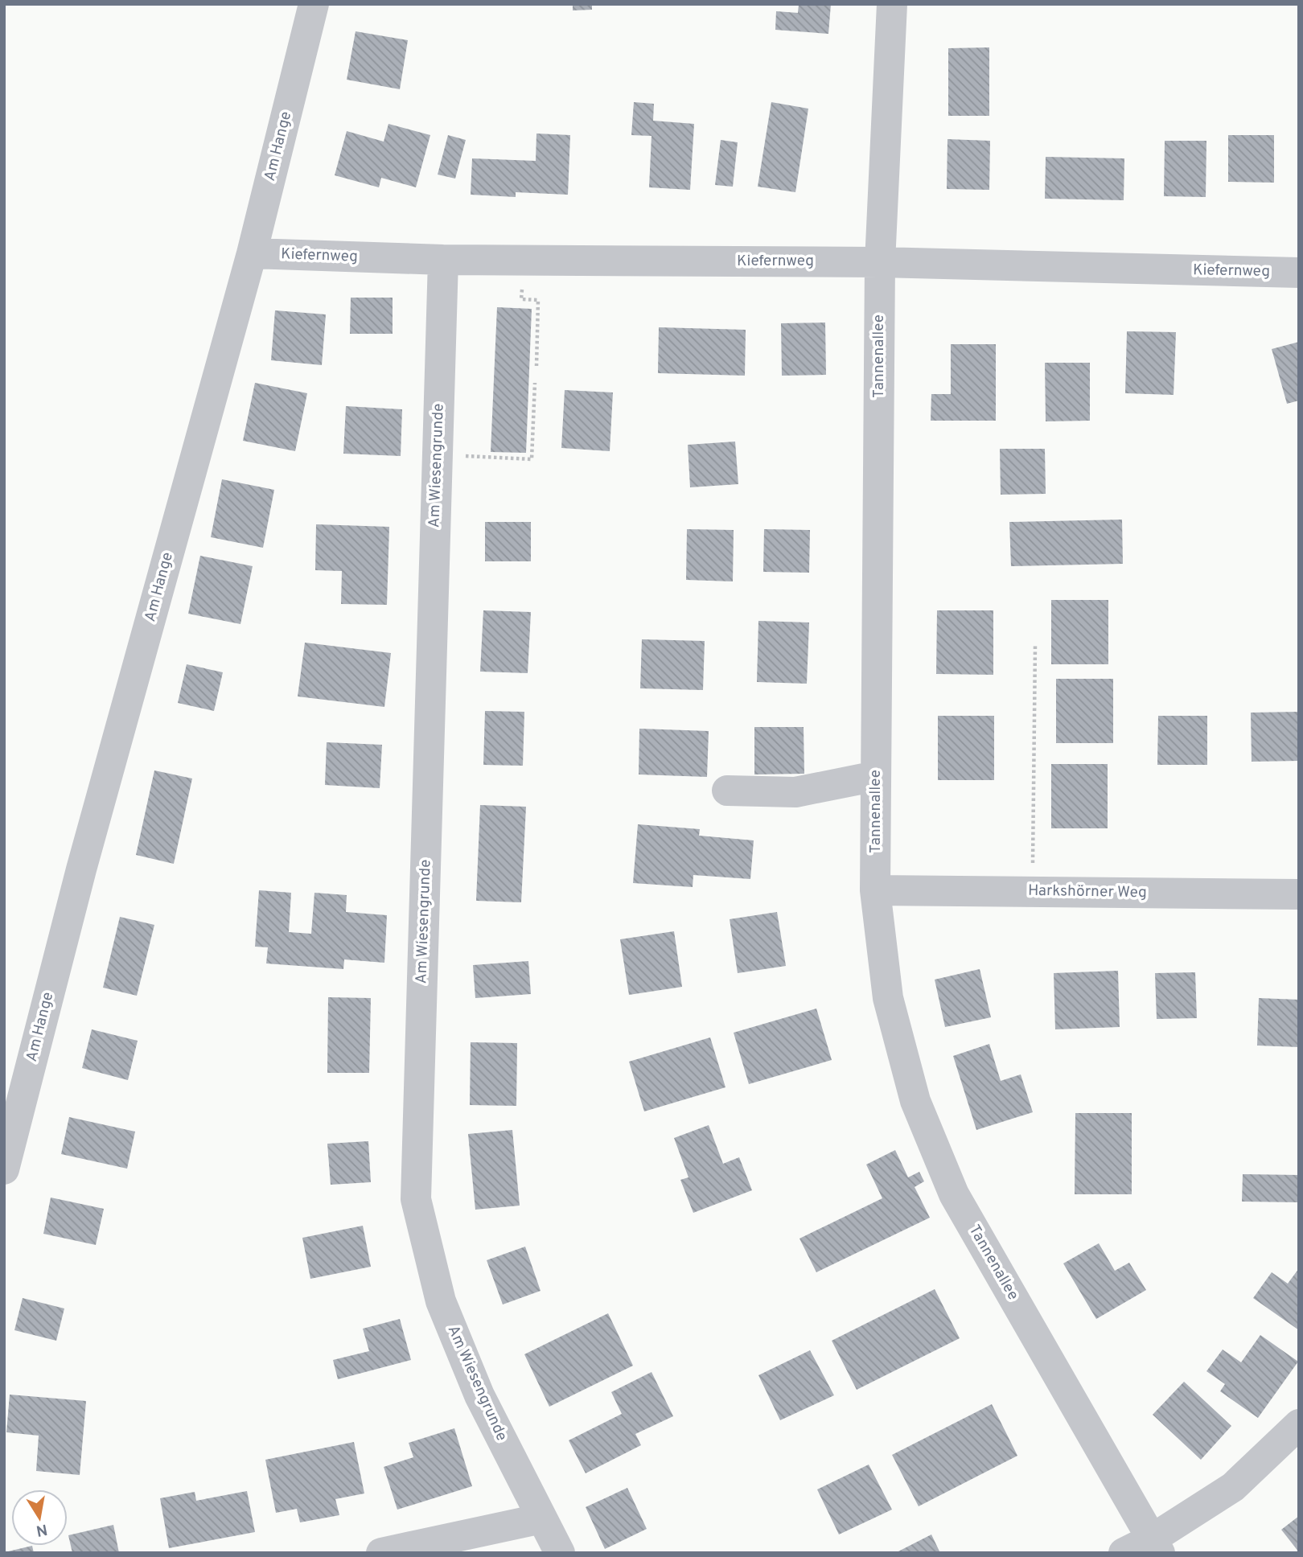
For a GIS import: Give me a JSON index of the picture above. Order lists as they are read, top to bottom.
{
  "streets": {
    "street": [
      "Am Hange",
      "Kiefernweg",
      "Tannenallee",
      "Am Wiesengrunde",
      "Harkshörner Weg"
    ]
  },
  "crossings": [
    ["Am Hange", "Kiefernweg"],
    ["Kiefernweg", "Tannenallee"],
    ["Kiefernweg", "Am Wiesengrunde"],
    ["Tannenallee", "Harkshörner Weg"]
  ],
  "north": "bottom"
}
